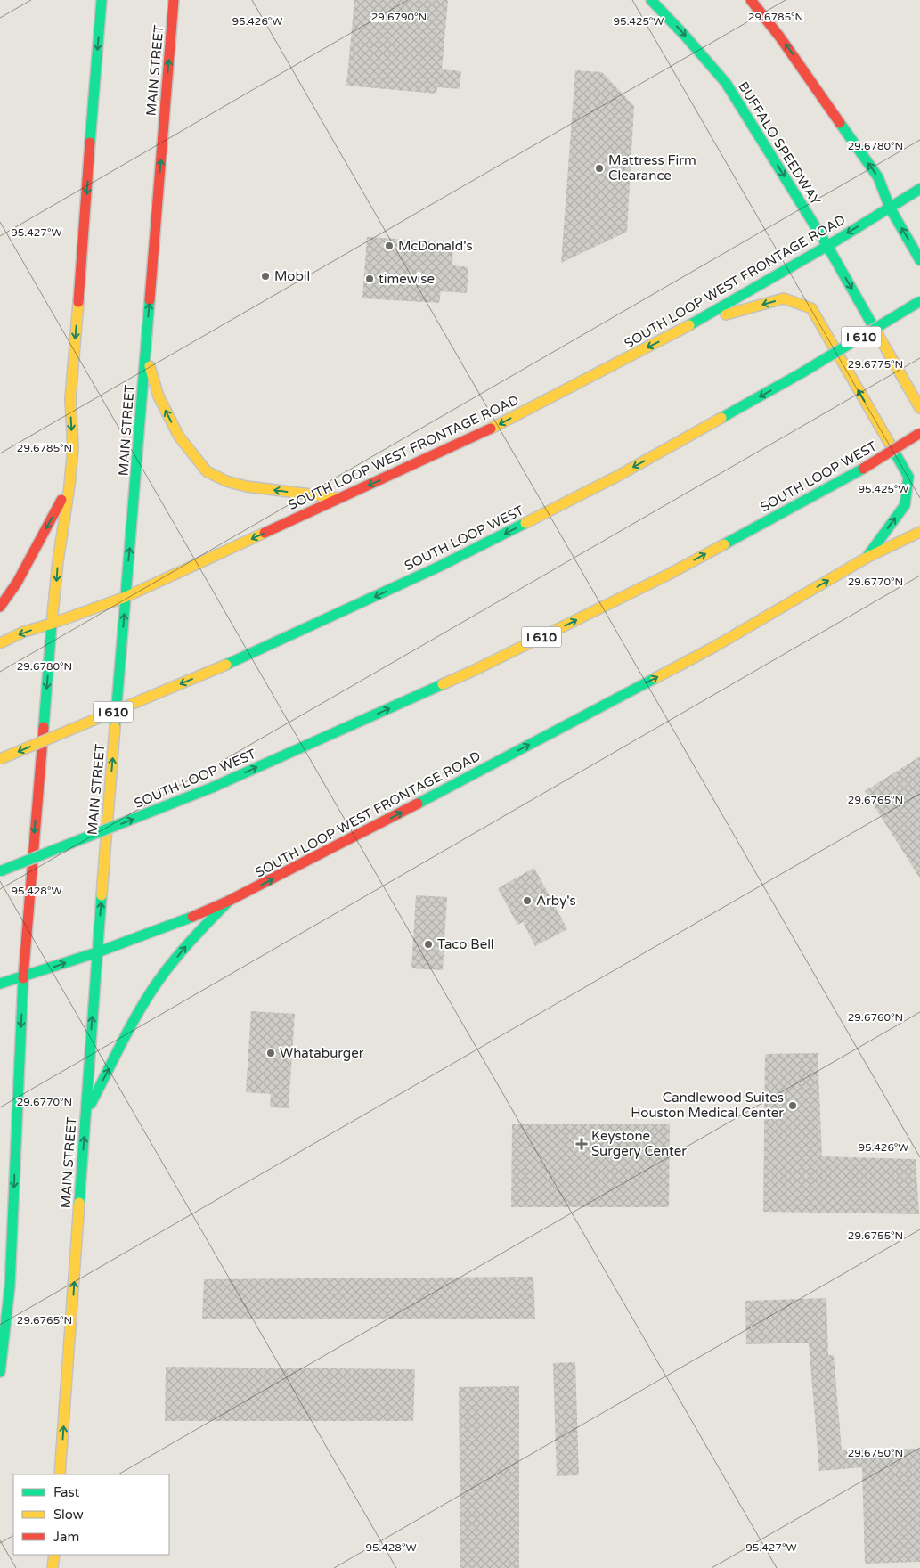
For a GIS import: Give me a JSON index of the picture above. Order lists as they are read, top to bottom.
{
  "streets": {
    "main road": [
      "MAIN STREET",
      "BUFFALO SPEEDWAY",
      "SOUTH LOOP WEST FRONTAGE ROAD",
      "I 610",
      "SOUTH LOOP WEST"
    ]
  },
  "crossings": [
    ["MAIN STREET", "SOUTH LOOP WEST FRONTAGE ROAD"],
    ["BUFFALO SPEEDWAY", "SOUTH LOOP WEST FRONTAGE ROAD"]
  ],
  "places": {
    "other": [
      "Mattress Firm Clearance",
      "McDonald's",
      "Mobil",
      "timewise",
      "Arby's",
      "Taco Bell",
      "Whataburger",
      "Candlewood Suites Houston Medical Center"
    ],
    "health": ["Keystone Surgery Center"]
  },
  "legend": ["Fast", "Slow", "Jam"],
  "coordinates": [
    "29.6785°N",
    "29.6790°N",
    "95.426°W",
    "95.425°W",
    "29.6780°N",
    "95.427°W",
    "29.6775°N",
    "29.6770°N",
    "29.6765°N",
    "95.428°W",
    "29.6760°N",
    "29.6755°N",
    "29.6750°N"
  ]
}
